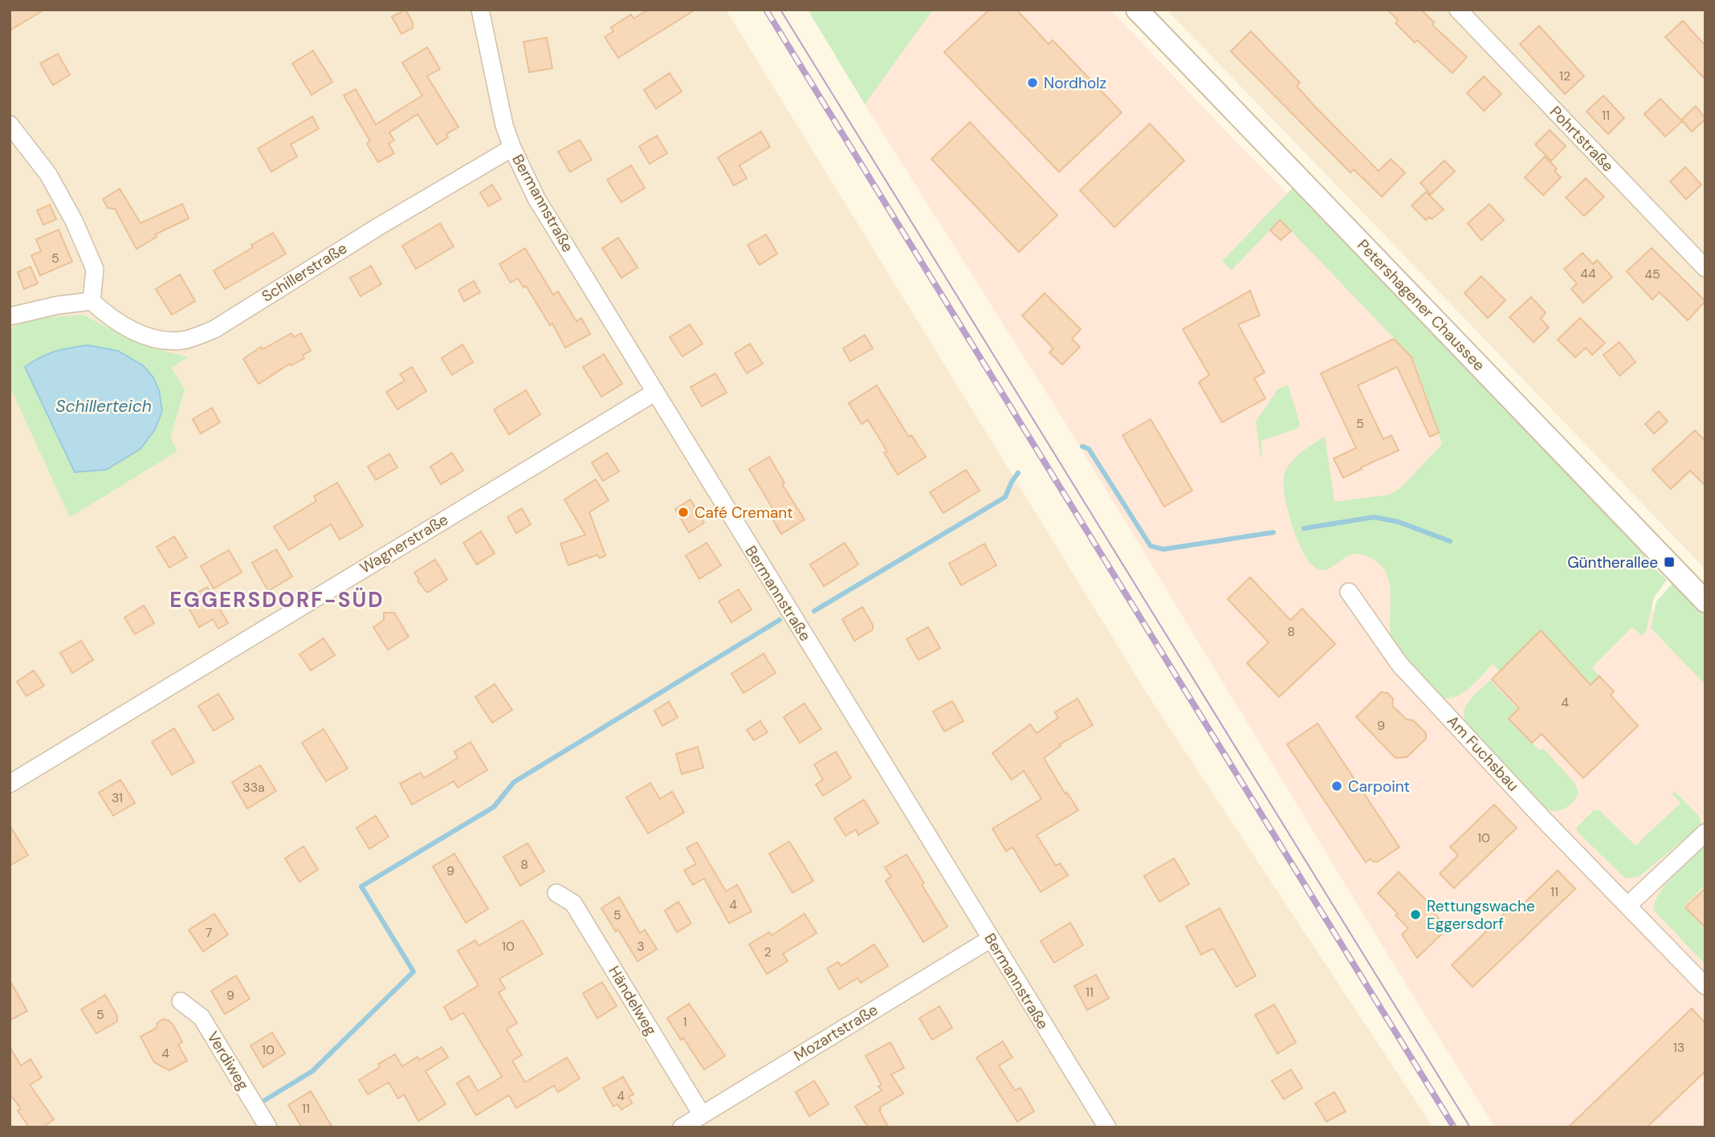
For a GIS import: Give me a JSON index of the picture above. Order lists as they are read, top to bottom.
{
  "streets": {
    "street": [
      "Pohrtstraße",
      "Bermannstraße",
      "Schillerstraße",
      "Petershagener Chaussee",
      "Wagnerstraße",
      "Am Fuchsbau",
      "Händelweg",
      "Mozartstraße",
      "Verdiweg"
    ]
  },
  "crossings": [
    ["Bermannstraße", "Schillerstraße"],
    ["Bermannstraße", "Wagnerstraße"],
    ["Bermannstraße", "Mozartstraße"],
    ["Händelweg", "Mozartstraße"]
  ],
  "districts": ["EGGERSDORF-SÜD"],
  "water": ["Schillerteich"],
  "places": {
    "other": [
      "Nordholz",
      "Café Cremant",
      "Carpoint",
      "Rettungswache Eggersdorf"
    ],
    "transit": ["Güntherallee"]
  },
  "house_numbers": [
    "12",
    "11",
    "5",
    "44",
    "45",
    "5",
    "8",
    "4",
    "9",
    "33a",
    "31",
    "10",
    "8",
    "9",
    "11",
    "4",
    "5",
    "7",
    "10",
    "3",
    "2",
    "11",
    "9",
    "5",
    "1",
    "13",
    "10",
    "4",
    "4",
    "11"
  ]
}
